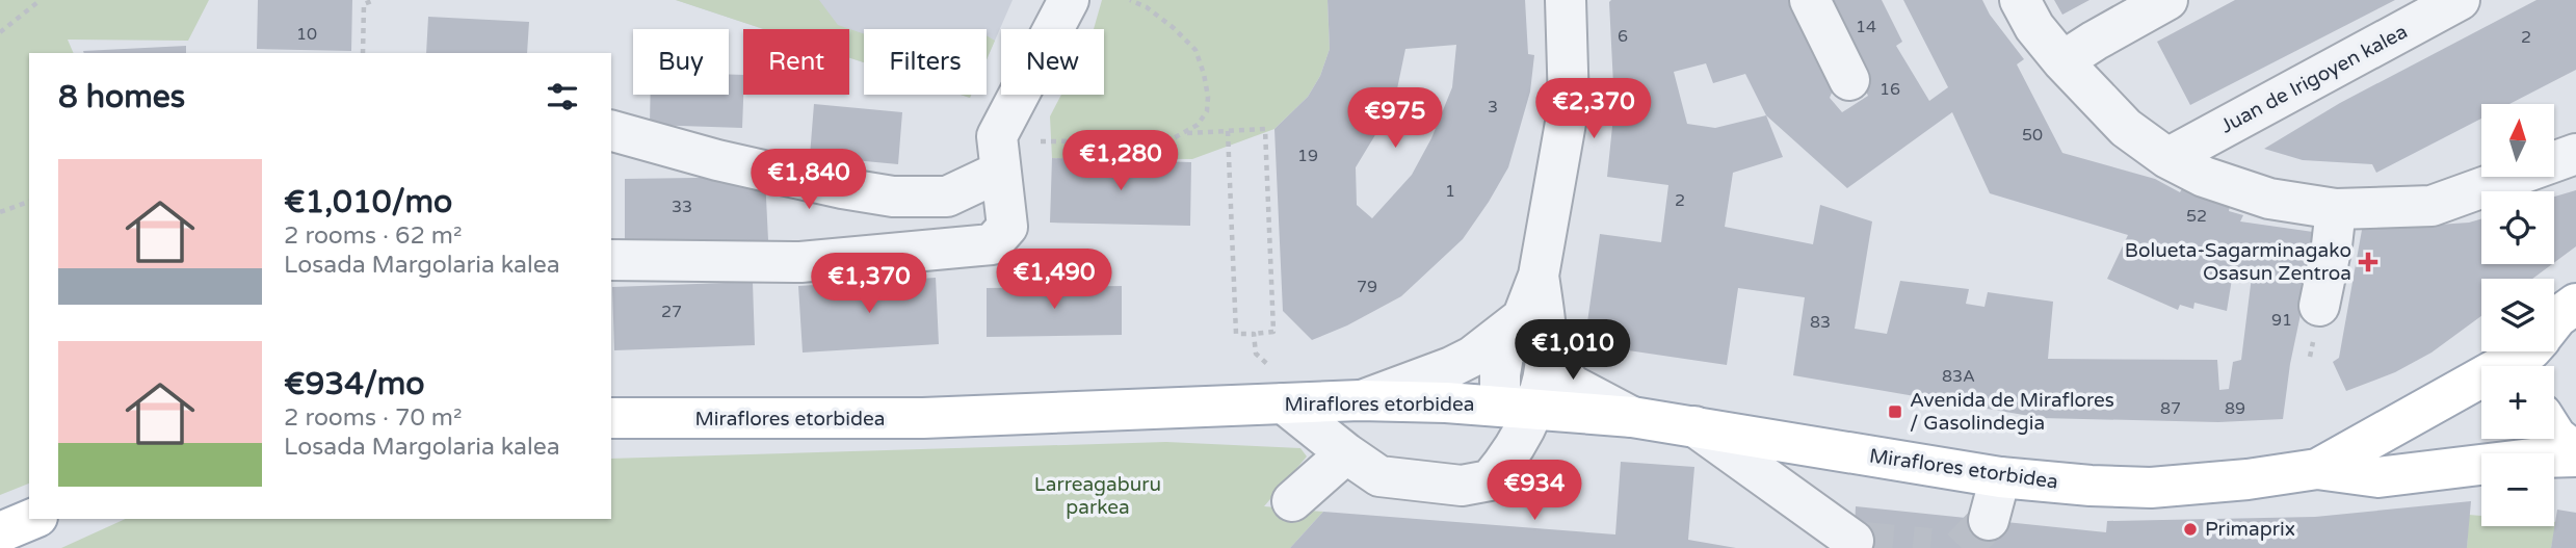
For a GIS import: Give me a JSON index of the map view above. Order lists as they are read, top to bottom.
{
  "streets": {
    "main road": ["Miraflores etorbidea"],
    "street": ["Juan de Irigoyen kalea"]
  },
  "parks": ["Larreagaburu parkea"],
  "places": {
    "health": ["Bolueta-Sagarminagako Osasun Zentroa"],
    "transit": ["Avenida de Miraflores / Gasolindegia"],
    "other": ["Primaprix"]
  },
  "house_numbers": [
    "14",
    "10",
    "6",
    "2",
    "16",
    "3",
    "50",
    "19",
    "1",
    "2",
    "33",
    "52",
    "79",
    "27",
    "91",
    "83",
    "83A",
    "87",
    "89"
  ],
  "north": "top",
  "page": {
    "chip": [
      "Buy",
      "Rent",
      "Filters",
      "New"
    ],
    "heading": "8 homes",
    "price": [
      "€2,370",
      "€975",
      "€1,280",
      "€1,840",
      "€1,490",
      "€1,370",
      "€1,010",
      "€934"
    ],
    "map_buttons": ["+", "−"],
    "list": [
      {
        "name": "€1,010/mo",
        "note": "2 rooms · 62 m² · Losada Margolaria kalea"
      },
      {
        "name": "€934/mo",
        "note": "2 rooms · 70 m² · Losada Margolaria kalea"
      }
    ]
  }
}
